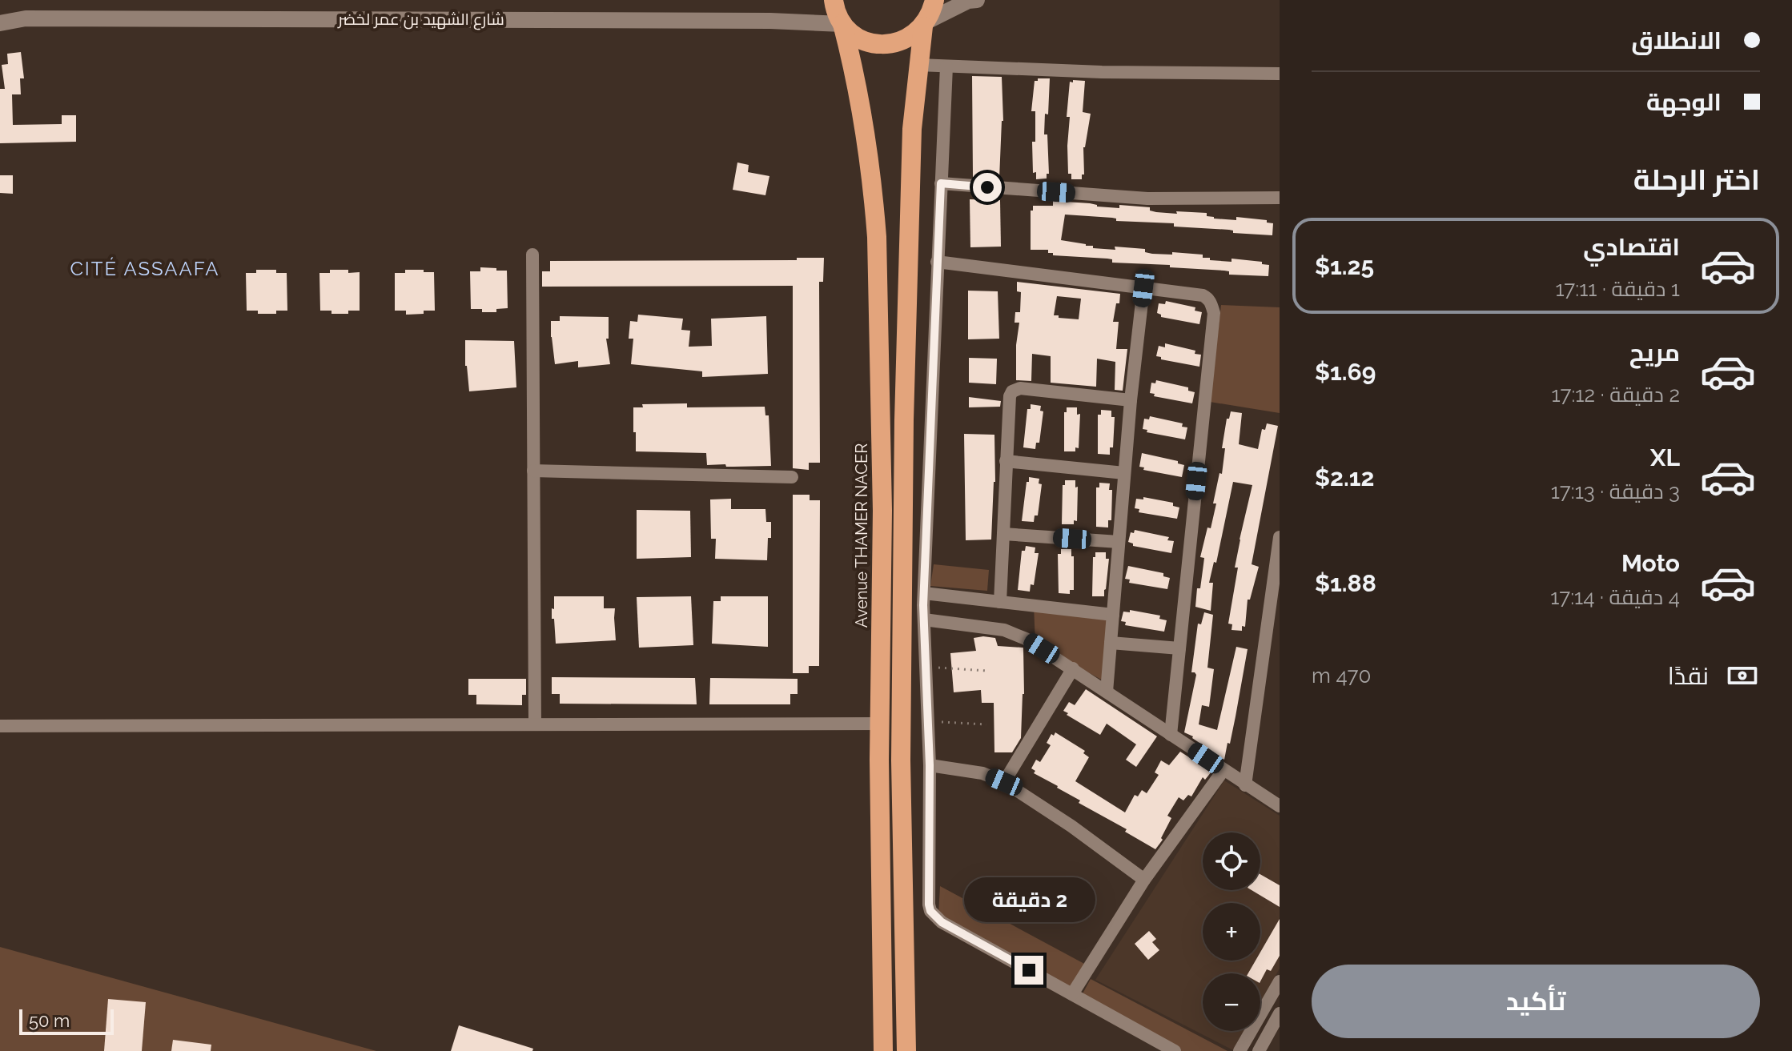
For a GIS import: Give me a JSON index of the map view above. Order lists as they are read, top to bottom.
{
  "streets": {
    "highway": ["Avenue THAMER NACER"],
    "main road": ["شارع الشهيد بن عمر لخضر"]
  },
  "crossings": [
    ["شارع الشهيد بن عمر لخضر", "Avenue THAMER NACER"]
  ],
  "districts": ["CITÉ ASSAAFA"],
  "scale_bar": "50 m",
  "page": {
    "banner": ["الانطلاق", "الوجهة"],
    "heading": "اختر الرحلة",
    "list": [
      {
        "name": "اقتصادي",
        "note": "1 دقيقة · 17:11",
        "value": "$1.25"
      },
      {
        "name": "مريح",
        "note": "2 دقيقة · 17:12",
        "value": "$1.69"
      },
      {
        "name": "XL",
        "note": "3 دقيقة · 17:13",
        "value": "$2.12"
      },
      {
        "name": "Moto",
        "note": "4 دقيقة · 17:14",
        "value": "$1.88"
      }
    ],
    "pay": ["نقدًا", "470 m"],
    "map_buttons": ["+", "−"],
    "bubble": "2 دقيقة",
    "buttons": "تأكيد",
    "scale": "50 m"
  }
}
